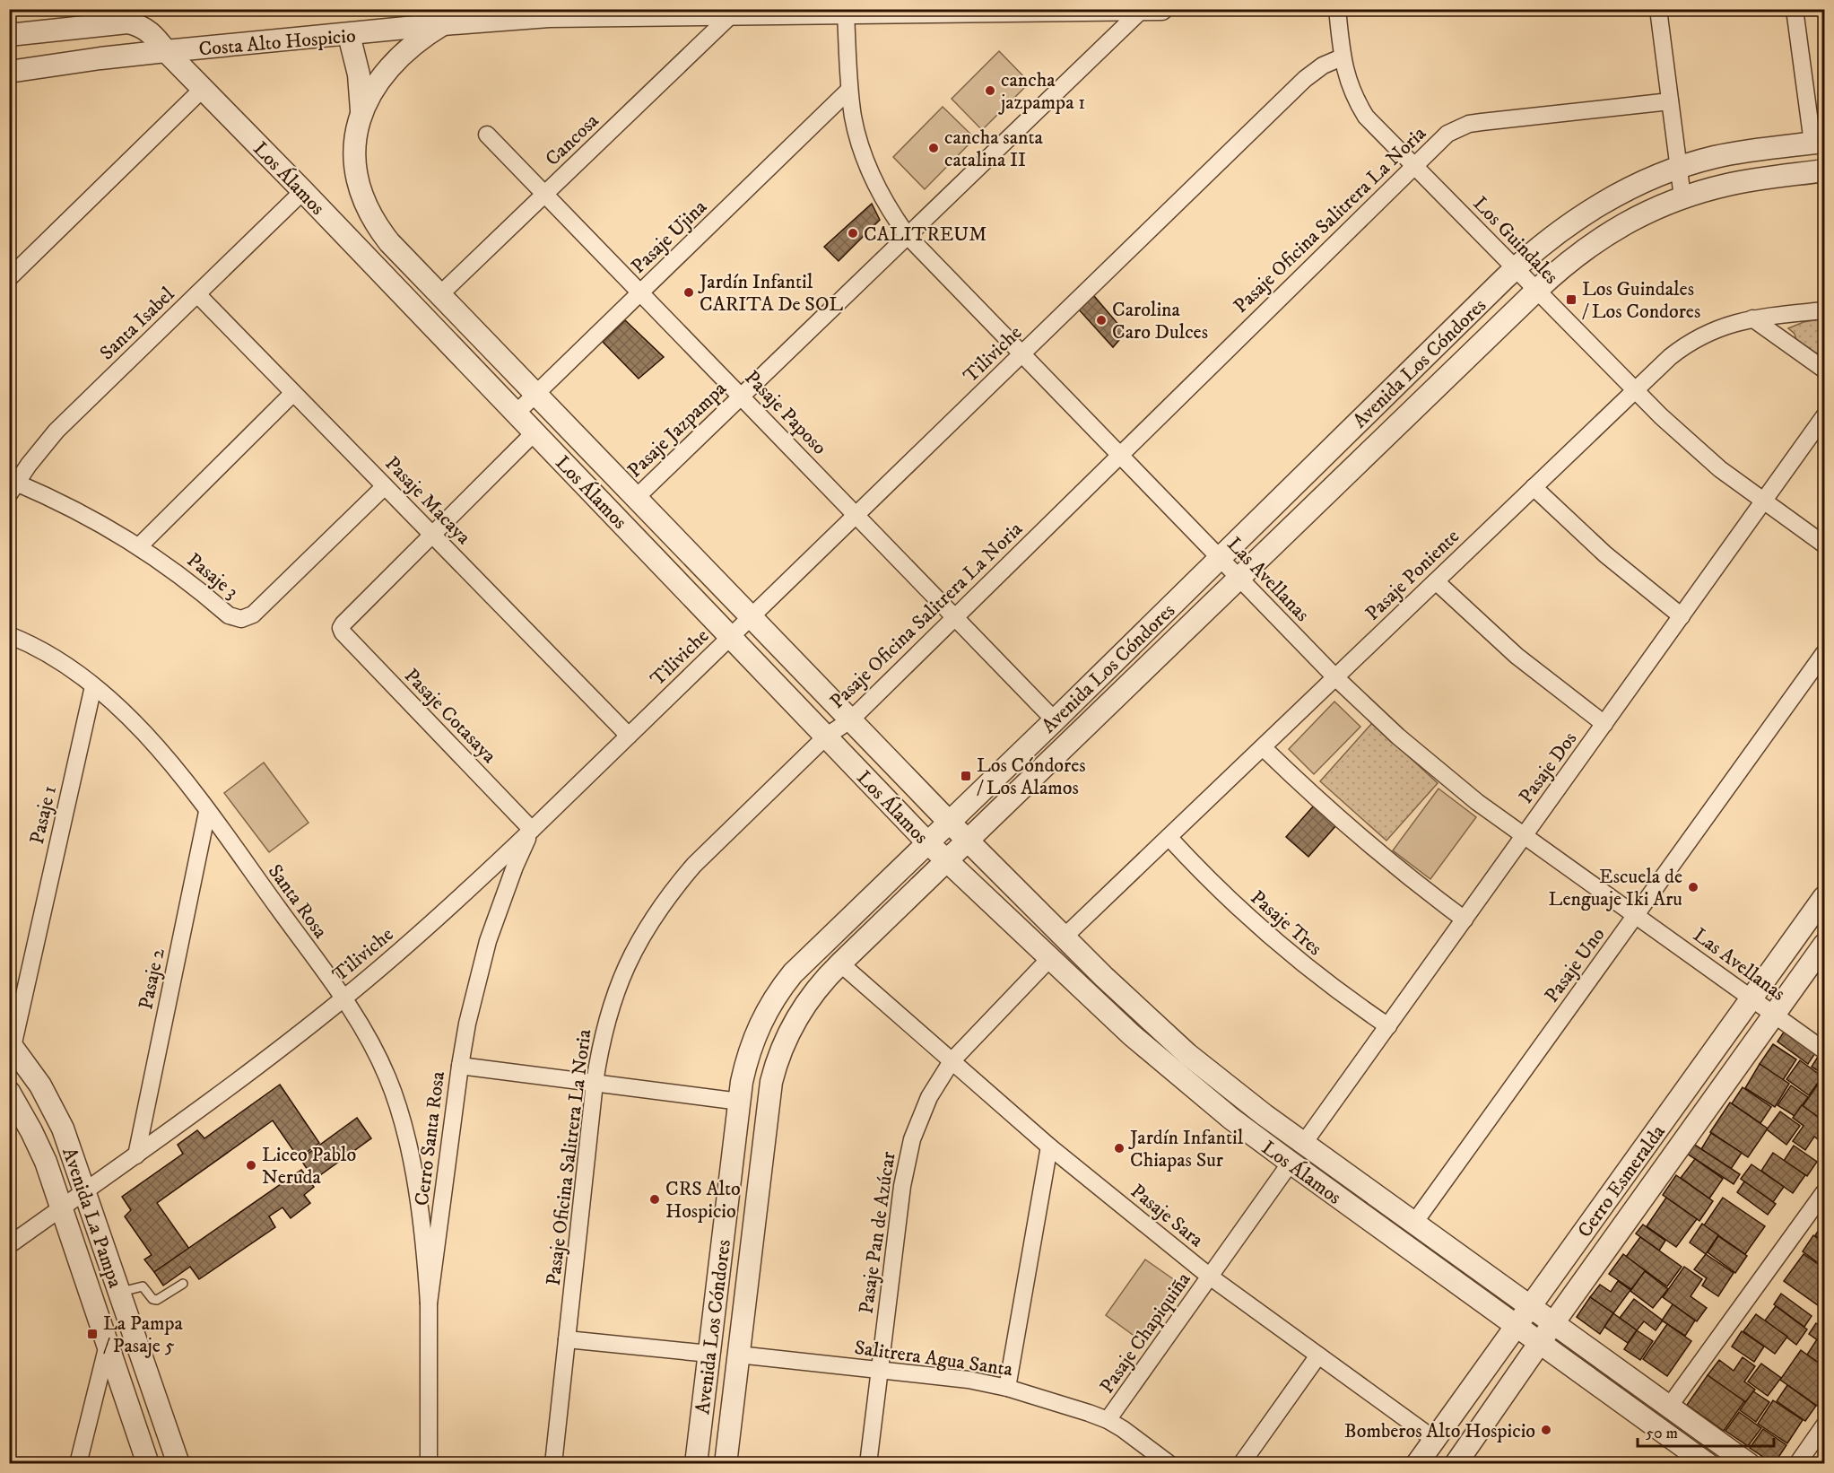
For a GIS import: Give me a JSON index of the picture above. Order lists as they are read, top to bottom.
{
  "streets": {
    "street": [
      "Costa Alto Hospicio",
      "Cancosa",
      "Los Álamos",
      "Pasaje Oficina Salitrera La Noria",
      "Pasaje Ujina",
      "Los Guindales",
      "Santa Isabel",
      "Tiliviche",
      "Avenida Los Cóndores",
      "Pasaje Paposo",
      "Pasaje Jazpampa",
      "Pasaje Macaya",
      "Pasaje Poniente",
      "Pasaje 3",
      "Las Avellanas",
      "Pasaje Cotasaya",
      "Pasaje Dos",
      "Pasaje 1",
      "Santa Rosa",
      "Pasaje Tres",
      "Pasaje Uno",
      "Pasaje 2",
      "Cerro Santa Rosa",
      "Cerro Esmeralda",
      "Pasaje Sara",
      "Avenida La Pampa",
      "Pasaje Pan de Azúcar",
      "Pasaje Chapiquiña",
      "Salitrera Agua Santa"
    ]
  },
  "crossings": [
    ["Costa Alto Hospicio", "Cancosa"],
    ["Costa Alto Hospicio", "Los Álamos"],
    ["Costa Alto Hospicio", "Pasaje Jazpampa"],
    ["Costa Alto Hospicio", "Las Avellanas"],
    ["Cancosa", "Los Álamos"],
    ["Cancosa", "Pasaje Paposo"],
    ["Los Álamos", "Pasaje Oficina Salitrera La Noria"],
    ["Los Álamos", "Pasaje Ujina"],
    ["Los Álamos", "Santa Isabel"],
    ["Los Álamos", "Tiliviche"],
    ["Los Álamos", "Avenida Los Cóndores"],
    ["Los Álamos", "Pasaje Jazpampa"],
    ["Los Álamos", "Pasaje Poniente"],
    ["Los Álamos", "Pasaje Dos"],
    ["Los Álamos", "Pasaje Uno"],
    ["Los Álamos", "Cerro Esmeralda"],
    ["Los Álamos", "Pasaje Pan de Azúcar"],
    ["Los Álamos", "Pasaje Chapiquiña"],
    ["Pasaje Oficina Salitrera La Noria", "Los Guindales"],
    ["Pasaje Oficina Salitrera La Noria", "Pasaje Paposo"],
    ["Pasaje Oficina Salitrera La Noria", "Las Avellanas"],
    ["Pasaje Ujina", "Pasaje Paposo"],
    ["Pasaje Ujina", "Las Avellanas"],
    ["Los Guindales", "Tiliviche"],
    ["Los Guindales", "Avenida Los Cóndores"],
    ["Los Guindales", "Pasaje Poniente"],
    ["Los Guindales", "Pasaje Dos"],
    ["Santa Isabel", "Pasaje Macaya"],
    ["Santa Isabel", "Pasaje 3"],
    ["Tiliviche", "Pasaje Paposo"],
    ["Tiliviche", "Pasaje Macaya"],
    ["Tiliviche", "Las Avellanas"],
    ["Tiliviche", "Pasaje Cotasaya"],
    ["Tiliviche", "Santa Rosa"],
    ["Tiliviche", "Pasaje 2"],
    ["Tiliviche", "Cerro Santa Rosa"],
    ["Tiliviche", "Avenida La Pampa"],
    ["Avenida Los Cóndores", "Pasaje Paposo"],
    ["Avenida Los Cóndores", "Las Avellanas"],
    ["Avenida Los Cóndores", "Pasaje Sara"],
    ["Avenida Los Cóndores", "Salitrera Agua Santa"],
    ["Pasaje Paposo", "Pasaje Jazpampa"],
    ["Pasaje Jazpampa", "Las Avellanas"],
    ["Pasaje Macaya", "Pasaje 3"],
    ["Pasaje Macaya", "Pasaje Cotasaya"],
    ["Pasaje Poniente", "Las Avellanas"],
    ["Pasaje Poniente", "Pasaje Tres"],
    ["Las Avellanas", "Pasaje Dos"],
    ["Las Avellanas", "Pasaje Uno"],
    ["Las Avellanas", "Cerro Esmeralda"],
    ["Pasaje Cotasaya", "Cerro Santa Rosa"],
    ["Pasaje Dos", "Pasaje Tres"],
    ["Pasaje 1", "Santa Rosa"],
    ["Pasaje 1", "Avenida La Pampa"],
    ["Santa Rosa", "Pasaje 2"],
    ["Santa Rosa", "Cerro Santa Rosa"],
    ["Cerro Esmeralda", "Pasaje Sara"],
    ["Pasaje Sara", "Pasaje Pan de Azúcar"],
    ["Pasaje Sara", "Pasaje Chapiquiña"],
    ["Pasaje Pan de Azúcar", "Salitrera Agua Santa"],
    ["Pasaje Chapiquiña", "Salitrera Agua Santa"]
  ],
  "places": {
    "other": [
      "cancha jazpampa 1",
      "cancha santa catalina II",
      "CALITREUM",
      "Jardín Infantil CARITA De SOL",
      "Carolina Caro Dulces",
      "Escuela de Lenguaje Iki Aru",
      "Jardín Infantil Chiapas Sur",
      "Liceo Pablo Neruda",
      "CRS Alto Hospicio",
      "Bomberos Alto Hospicio"
    ],
    "transit": ["Los Guindales / Los Condores", "Los Cóndores / Los Alamos", "La Pampa / Pasaje 5"]
  },
  "scale_bar": "50 m"
}
